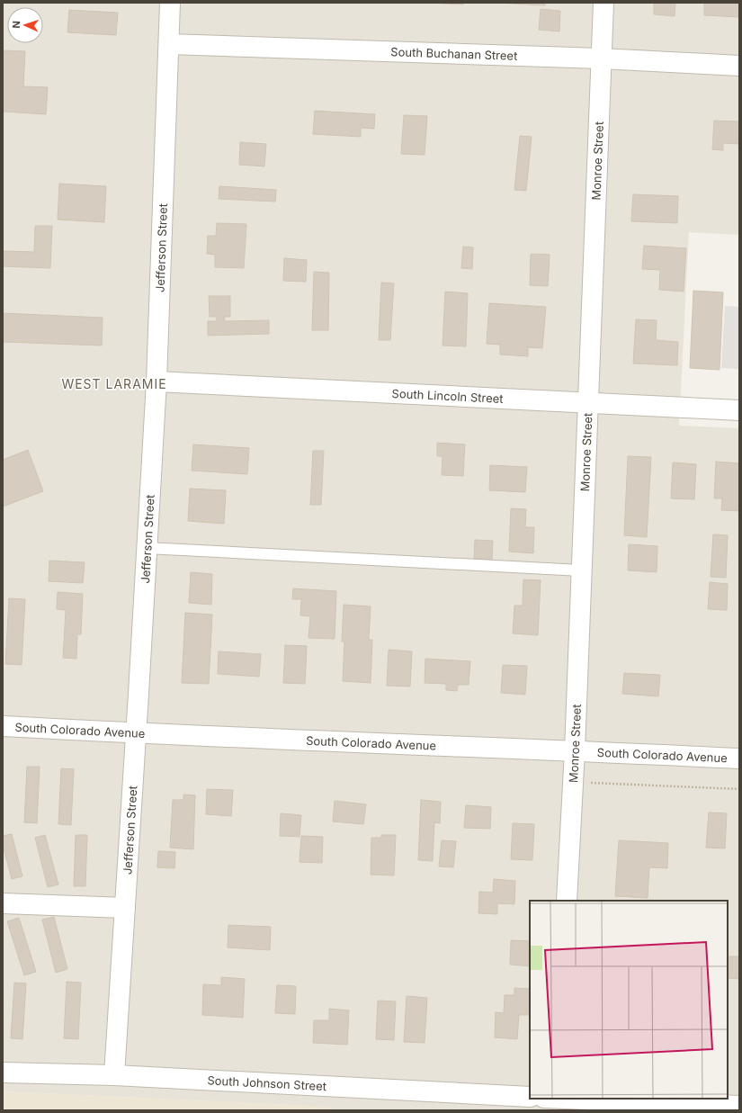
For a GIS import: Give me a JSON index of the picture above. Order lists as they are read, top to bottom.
{
  "streets": {
    "street": [
      "South Buchanan Street",
      "Monroe Street",
      "Jefferson Street",
      "South Lincoln Street",
      "South Colorado Avenue",
      "South Johnson Street"
    ]
  },
  "crossings": [
    ["South Buchanan Street", "Monroe Street"],
    ["South Buchanan Street", "Jefferson Street"],
    ["Monroe Street", "South Lincoln Street"],
    ["Monroe Street", "South Colorado Avenue"],
    ["Jefferson Street", "South Lincoln Street"],
    ["Jefferson Street", "South Colorado Avenue"],
    ["Jefferson Street", "South Johnson Street"]
  ],
  "districts": ["WEST LARAMIE"],
  "north": "left"
}
